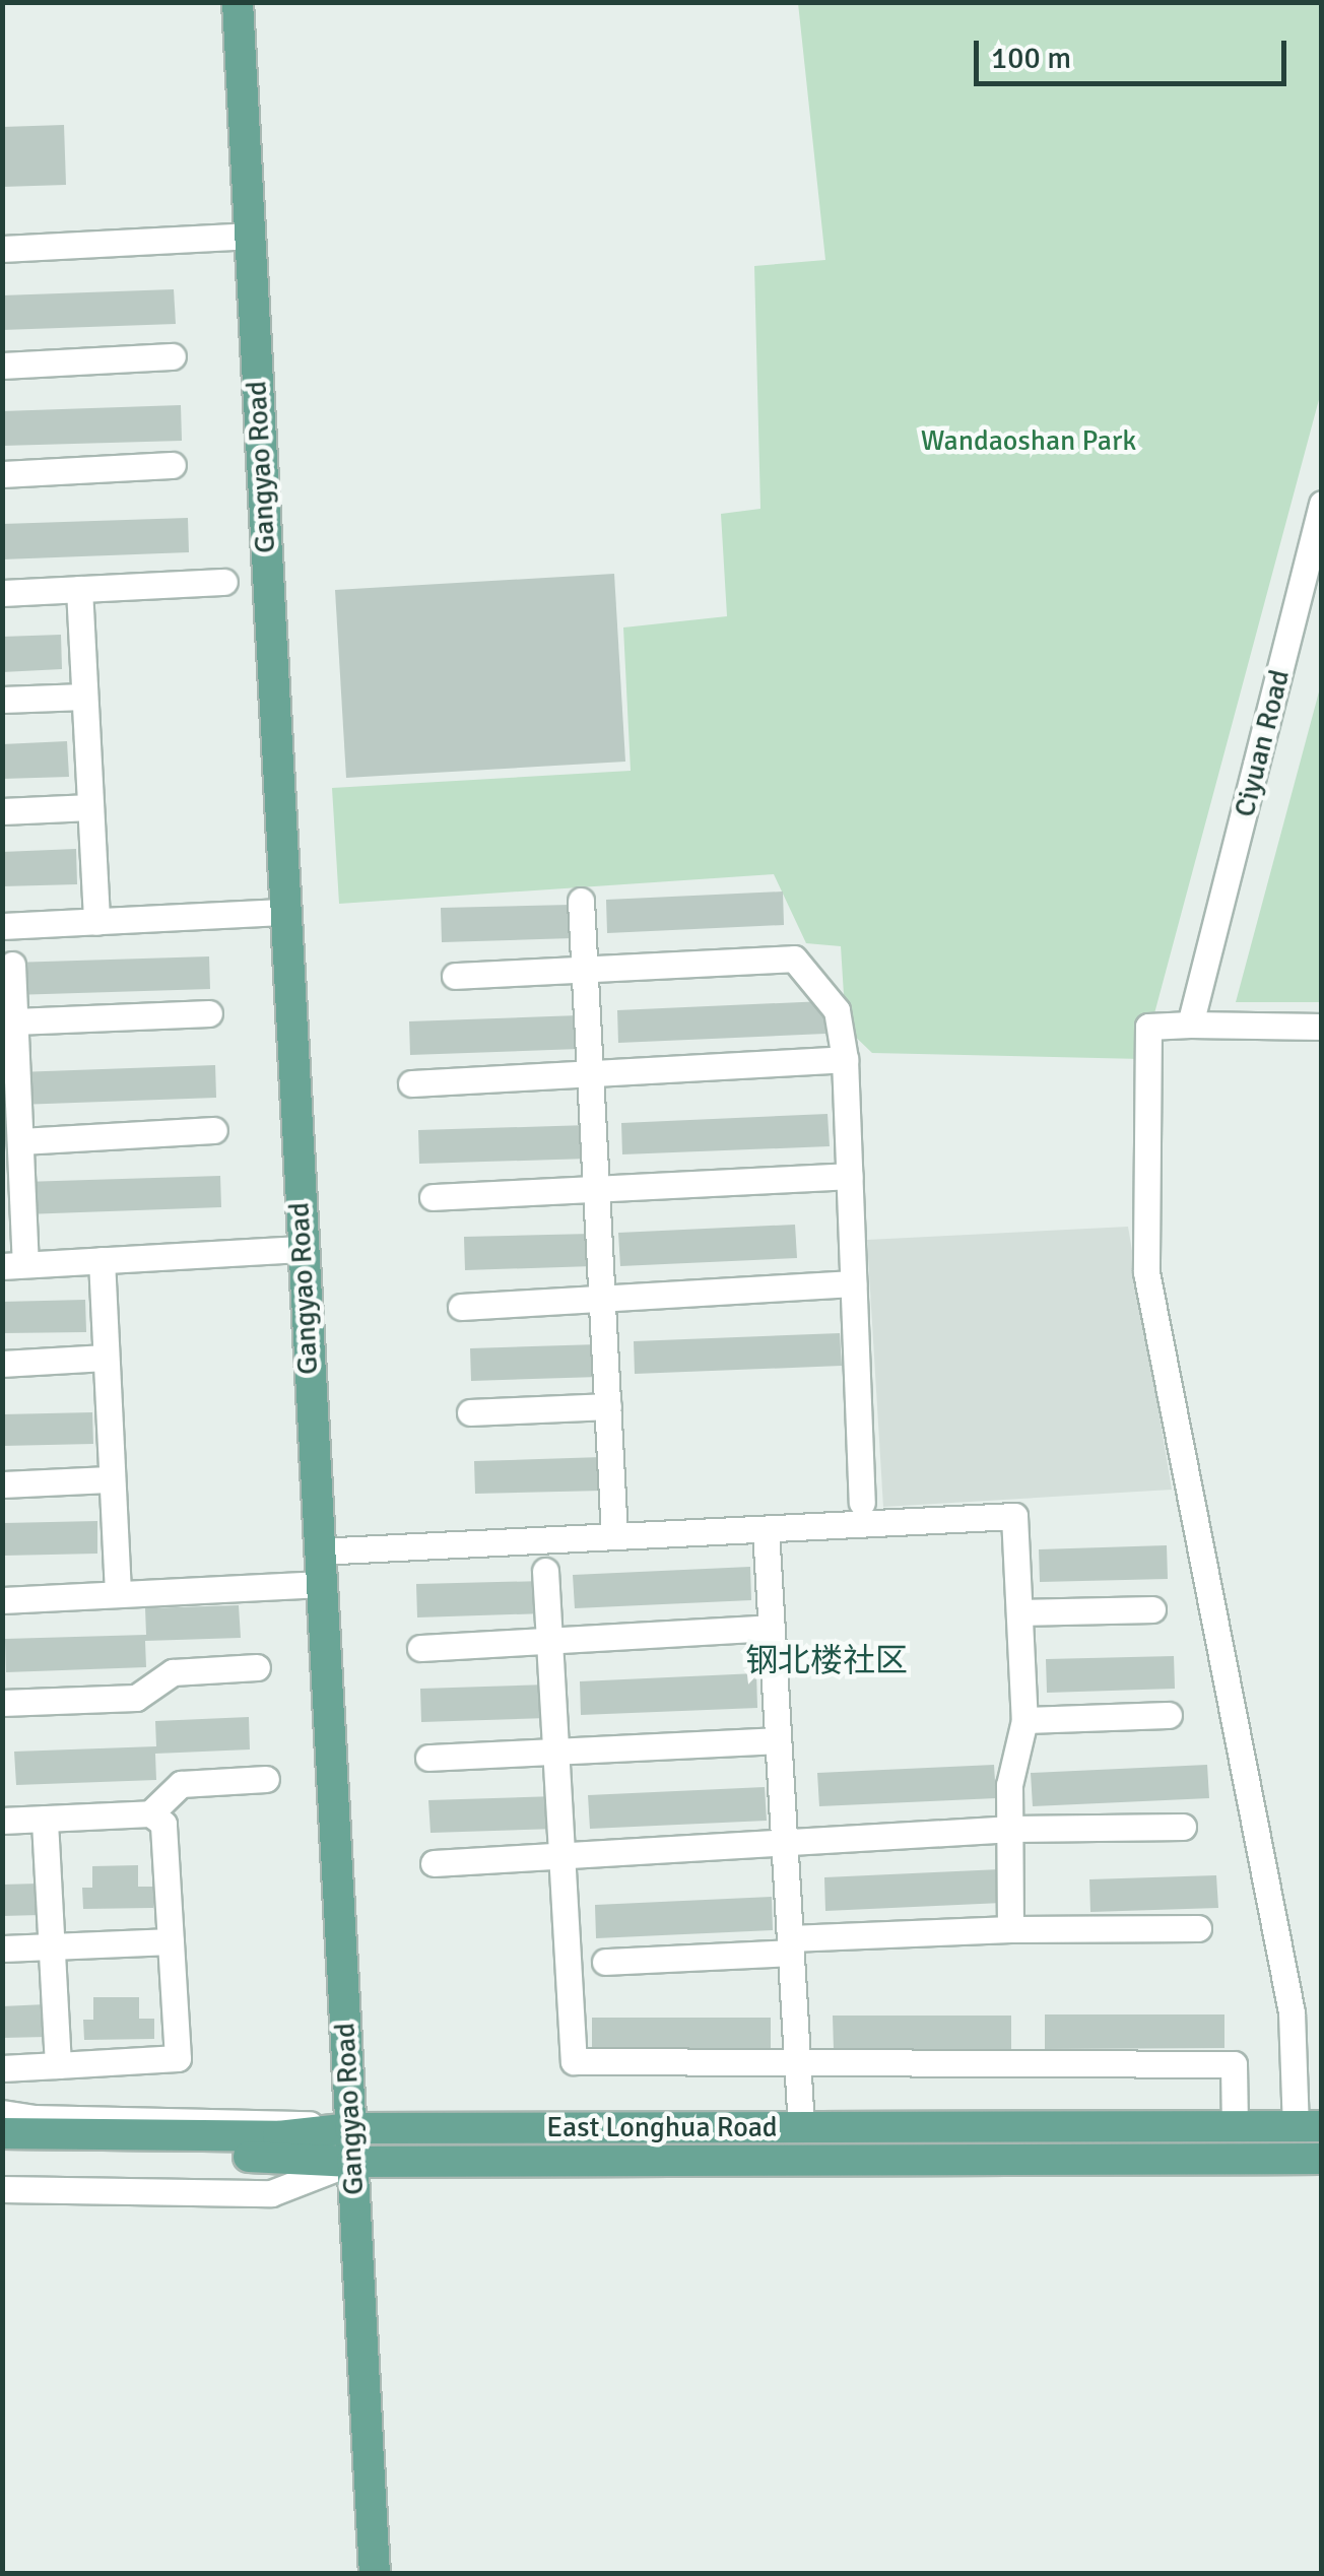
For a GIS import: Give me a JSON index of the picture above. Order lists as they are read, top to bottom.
{
  "streets": {
    "main road": ["Gangyao Road", "East Longhua Road"],
    "street": ["Ciyuan Road"]
  },
  "crossings": [
    ["Gangyao Road", "East Longhua Road"]
  ],
  "districts": ["钢北楼社区"],
  "parks": ["Wandaoshan Park"],
  "scale_bar": "100 m"
}
